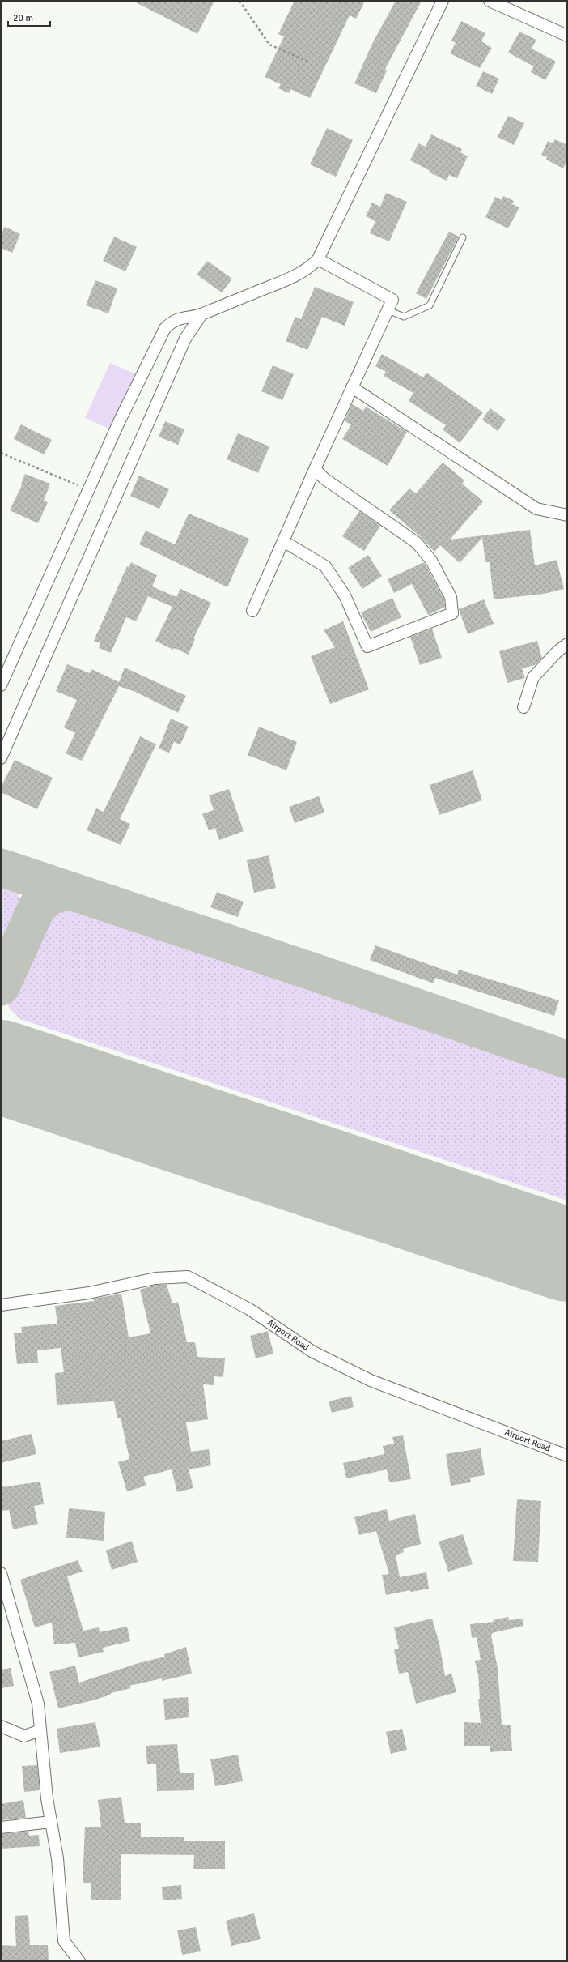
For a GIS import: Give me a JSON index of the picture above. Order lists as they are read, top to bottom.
{
  "streets": {
    "street": ["Airport Road"]
  },
  "scale_bar": "20 m"
}
